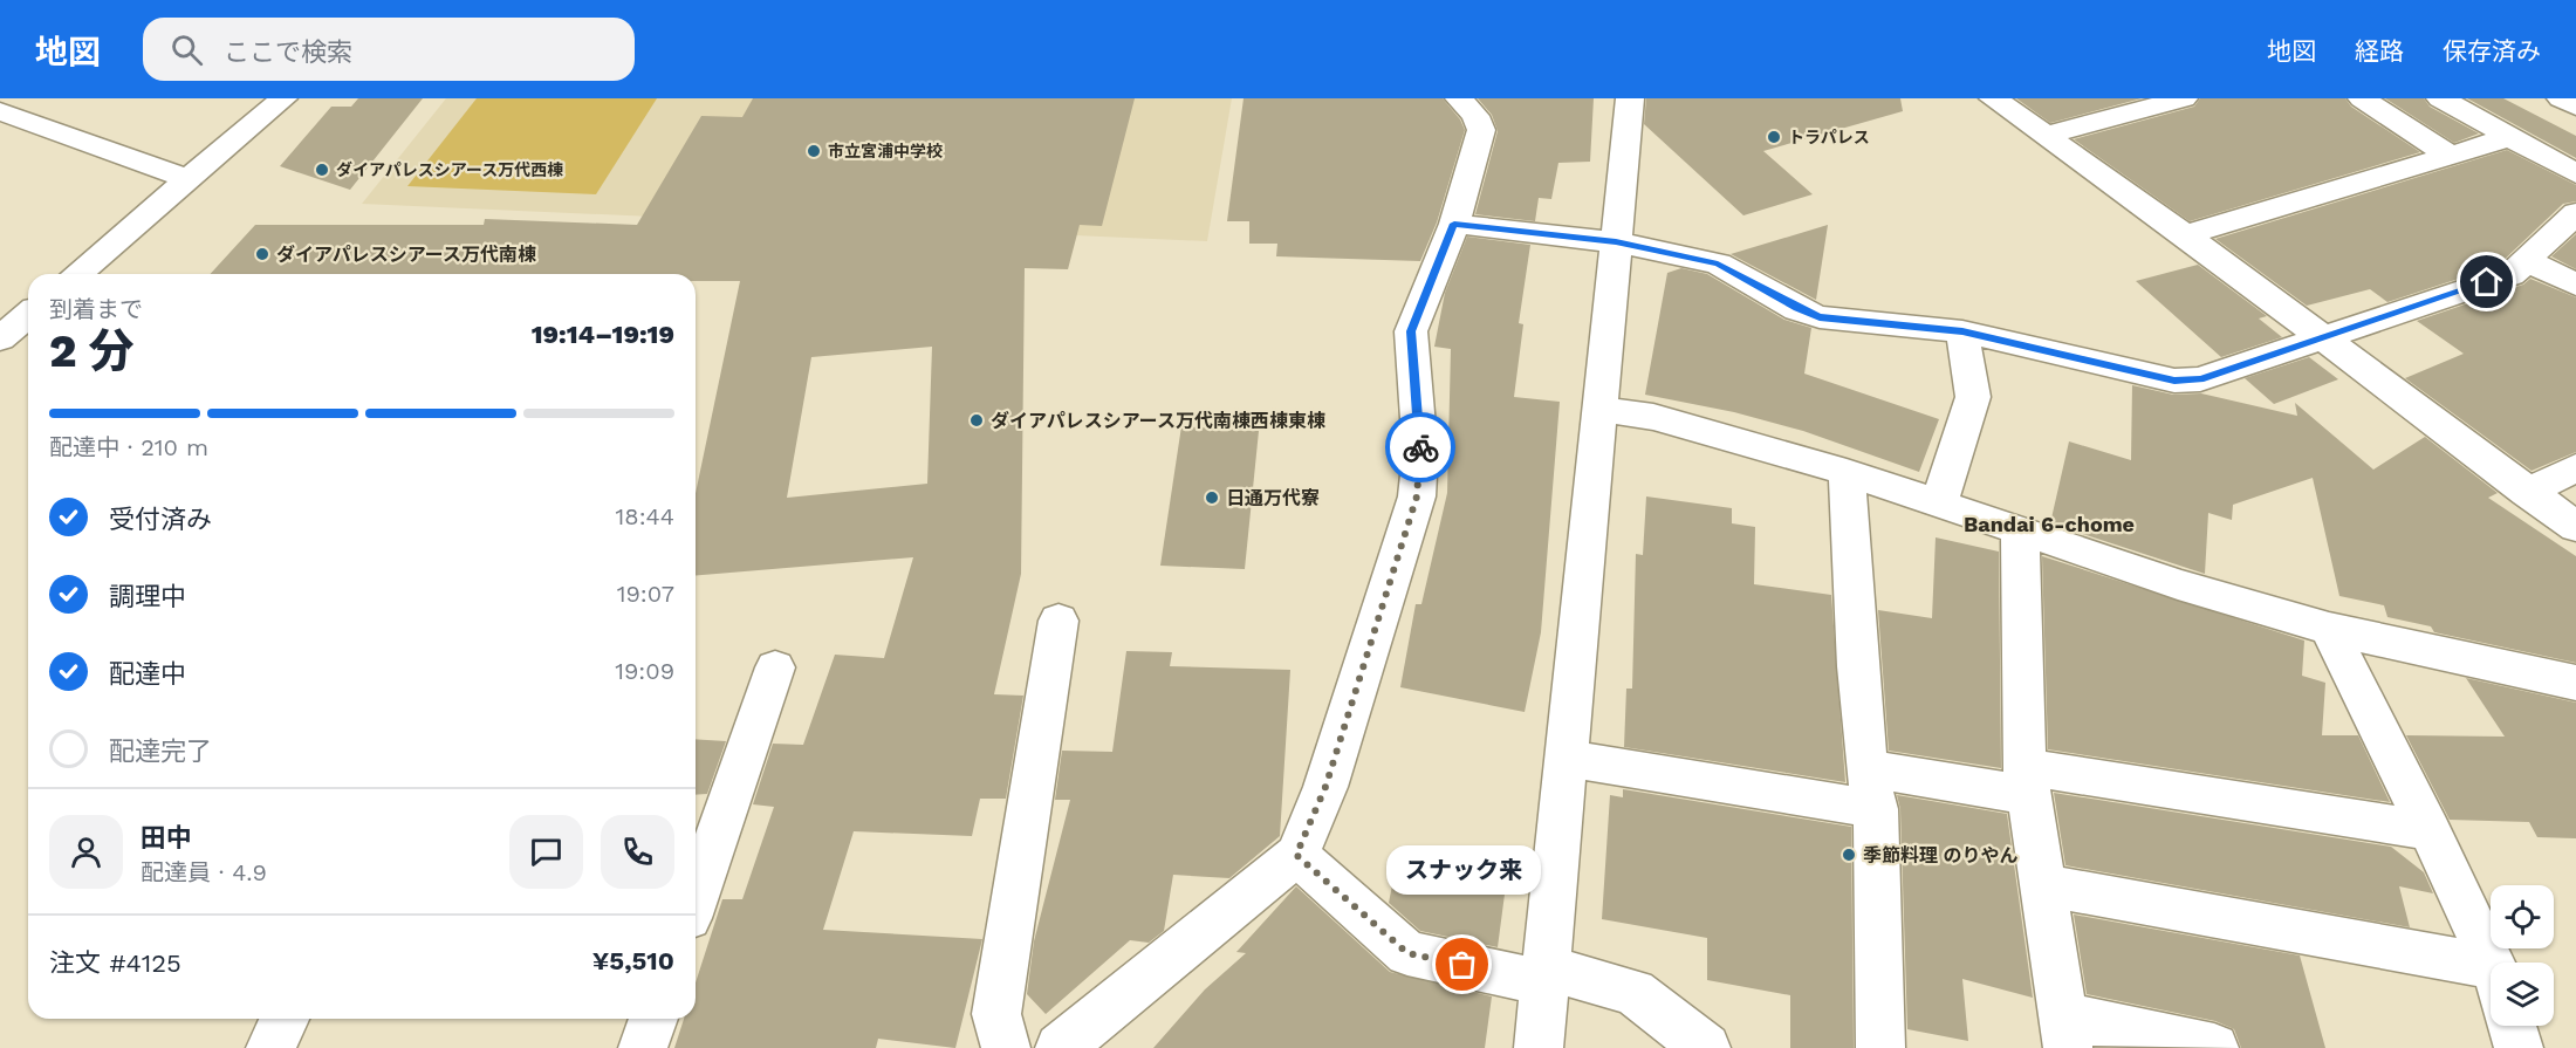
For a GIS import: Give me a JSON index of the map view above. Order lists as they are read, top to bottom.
{
  "districts": ["Bandai 6-chome"],
  "places": [
    "トラパレス",
    "市立宮浦中学校",
    "ダイアパレスシアース万代西棟",
    "ダイアパレスシアース万代南棟",
    "ダイアパレスシアース万代南棟西棟東棟",
    "日通万代寮",
    "季節料理 のりやん",
    "スナック来"
  ],
  "page": {
    "header": "地図",
    "search": "ここで検索",
    "nav": ["地図", "経路", "保存済み"],
    "heading": ["2 分", "到着まで", "19:14–19:19"],
    "panel": [
      "田中",
      "配達員 · 4.9",
      "注文 #4125",
      "¥5,510"
    ],
    "bar": "配達中 · 210 m",
    "list": [
      ["受付済み", "18:44"],
      ["調理中", "19:07"],
      ["配達中", "19:09"],
      "配達完了"
    ],
    "bubble": "スナック来"
  }
}
